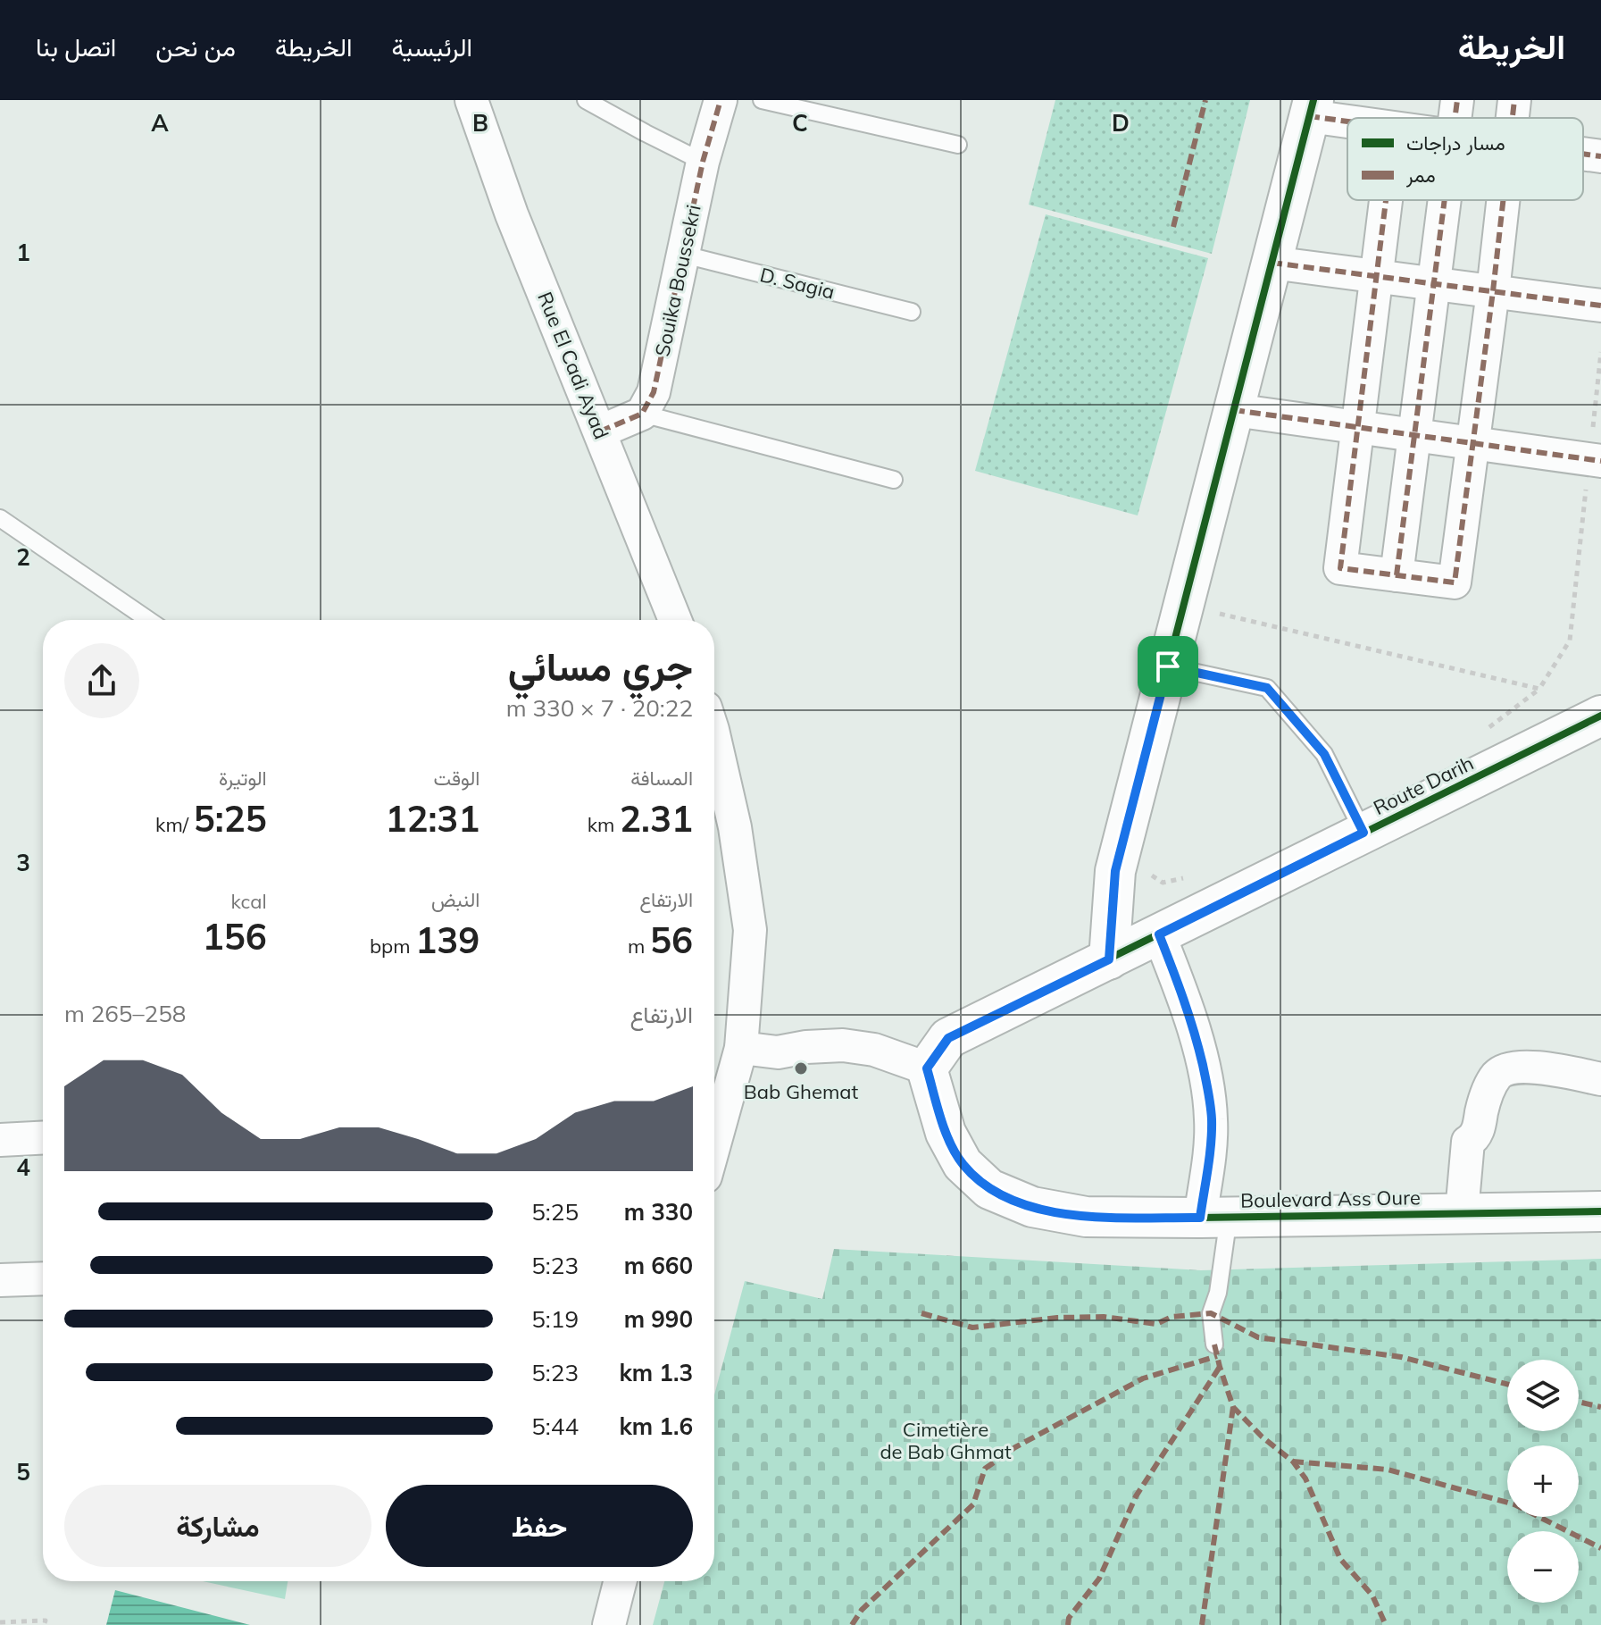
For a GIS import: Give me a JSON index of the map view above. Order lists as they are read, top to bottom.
{
  "streets": {
    "street": [
      "Souika Boussekri",
      "Rue El Cadi Ayad",
      "Route Darih",
      "Boulevard Ass Oure"
    ],
    "lane": ["D. Sagia"]
  },
  "crossings": [
    ["Souika Boussekri", "D. Sagia"],
    ["Route Darih", "Boulevard Ass Oure"]
  ],
  "parks": ["Cimetière de Bab Ghmat"],
  "places": ["Bab Ghemat"],
  "legend": ["مسار دراجات", "ممر"],
  "page": {
    "header": "الخريطة",
    "nav": [
      "الرئيسية",
      "الخريطة",
      "من نحن",
      "اتصل بنا"
    ],
    "heading": ["جري مسائي", "20:22 · 7 × 330 m"],
    "stats": [
      ["المسافة", "2.31 km"],
      ["الوقت", "12:31"],
      ["الوتيرة", "5:25 /km"],
      ["الارتفاع", "56 m"],
      ["النبض", "139 bpm"],
      ["kcal", "156"]
    ],
    "chart": ["الارتفاع", "258–265 m"],
    "list": [
      {
        "name": "330 m",
        "note": "5:25"
      },
      {
        "name": "660 m",
        "note": "5:23"
      },
      {
        "name": "990 m",
        "note": "5:19"
      },
      {
        "name": "1.3 km",
        "note": "5:23"
      },
      {
        "name": "1.6 km",
        "note": "5:44"
      }
    ],
    "map_buttons": ["+", "−"],
    "buttons": ["حفظ", "مشاركة"]
  },
  "grid": {
    "columns": [
      "A",
      "B",
      "C",
      "D"
    ],
    "rows": [
      "1",
      "2",
      "3",
      "4",
      "5"
    ]
  }
}
